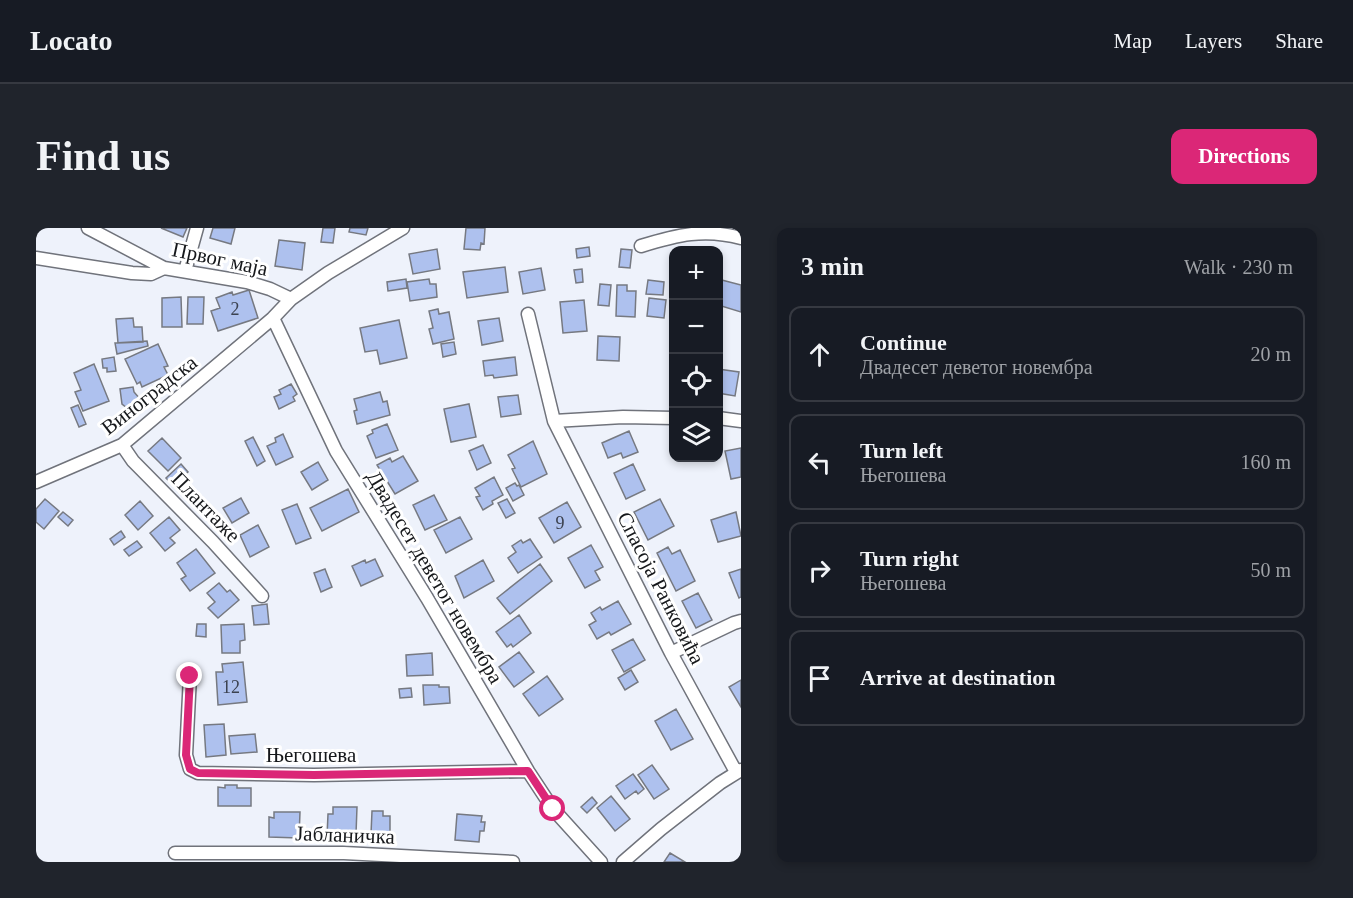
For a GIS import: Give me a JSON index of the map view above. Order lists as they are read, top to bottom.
{
  "streets": {
    "street": [
      "Првог маја",
      "Виноградска",
      "Плантаже",
      "Двадесет деветог новембра",
      "Спасоја Ранковића",
      "Његошева",
      "Јабланичка"
    ]
  },
  "crossings": [
    ["Виноградска", "Плантаже"],
    ["Виноградска", "Двадесет деветог новембра"],
    ["Двадесет деветог новембра", "Његошева"]
  ],
  "house_numbers": ["2", "9", "12"],
  "page": {
    "header": "Locato",
    "nav": ["Map", "Layers", "Share"],
    "buttons": "Directions",
    "title": "Find us",
    "heading": ["3 min", "Walk · 230 m"],
    "map_buttons": ["+", "−"],
    "list": [
      ["Continue", "Двадесет деветог новембра", "20 m"],
      ["Turn left", "Његошева", "160 m"],
      ["Turn right", "Његошева", "50 m"],
      "Arrive at destination"
    ]
  }
}
